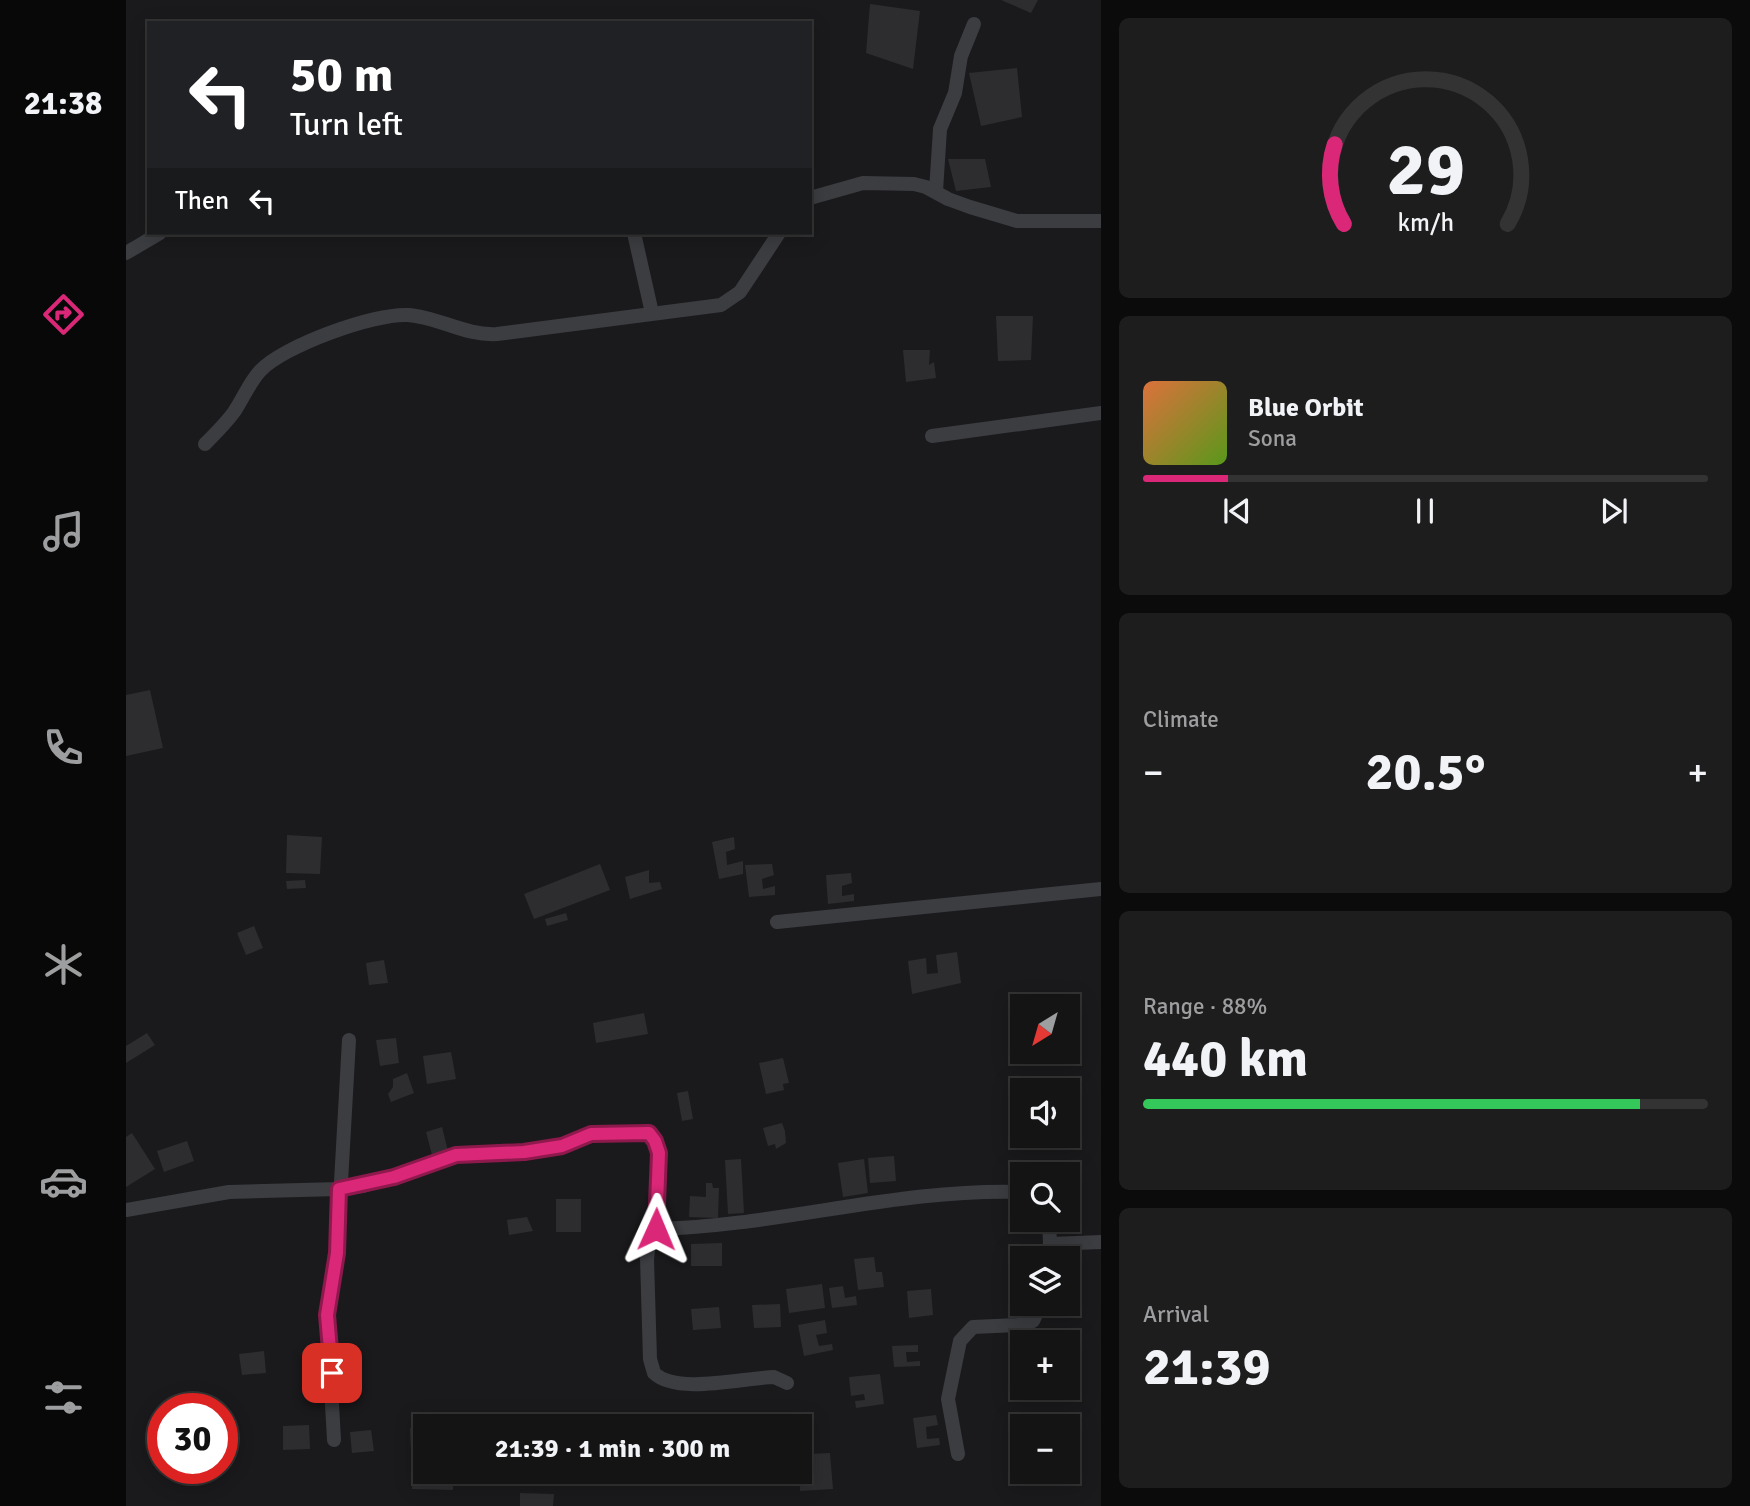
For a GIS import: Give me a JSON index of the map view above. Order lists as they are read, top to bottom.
{
  "north": "bottom left",
  "page": {
    "tabs": "21:38",
    "turn": ["50 m", "Turn left"],
    "then": "Then",
    "song": ["Blue Orbit", "Sona"],
    "tile": [
      "Climate",
      ["Range · 88%", "440 km"],
      ["Arrival", "21:39"]
    ],
    "heat": ["−", "20.5°", "+"],
    "map_buttons": ["+", "−"],
    "limit": "30",
    "trip": "21:39 · 1 min · 300 m",
    "gauge": ["29", "km/h"]
  }
}
